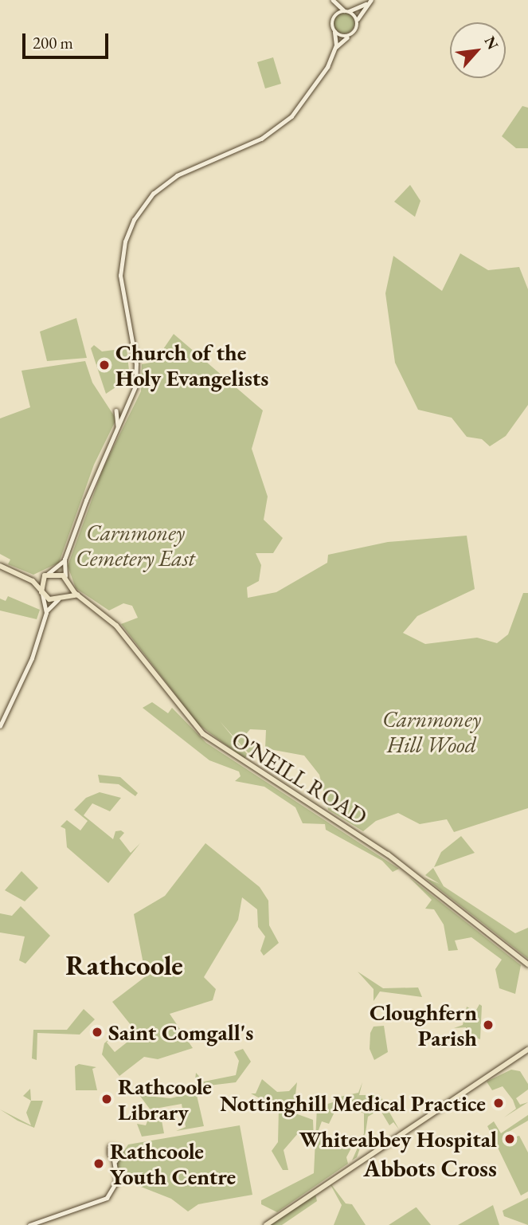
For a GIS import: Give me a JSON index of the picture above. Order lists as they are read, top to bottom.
{
  "streets": {
    "main road": ["O'NEILL ROAD"]
  },
  "districts": ["Rathcoole", "Abbots Cross"],
  "parks": ["Carnmoney Cemetery East", "Carnmoney Hill Wood"],
  "places": [
    "Church of the Holy Evangelists",
    "Cloughfern Parish",
    "Saint Comgall's",
    "Rathcoole Library",
    "Nottinghill Medical Practice",
    "Whiteabbey Hospital",
    "Rathcoole Youth Centre"
  ],
  "scale_bar": "200 m",
  "north": "top right"
}
